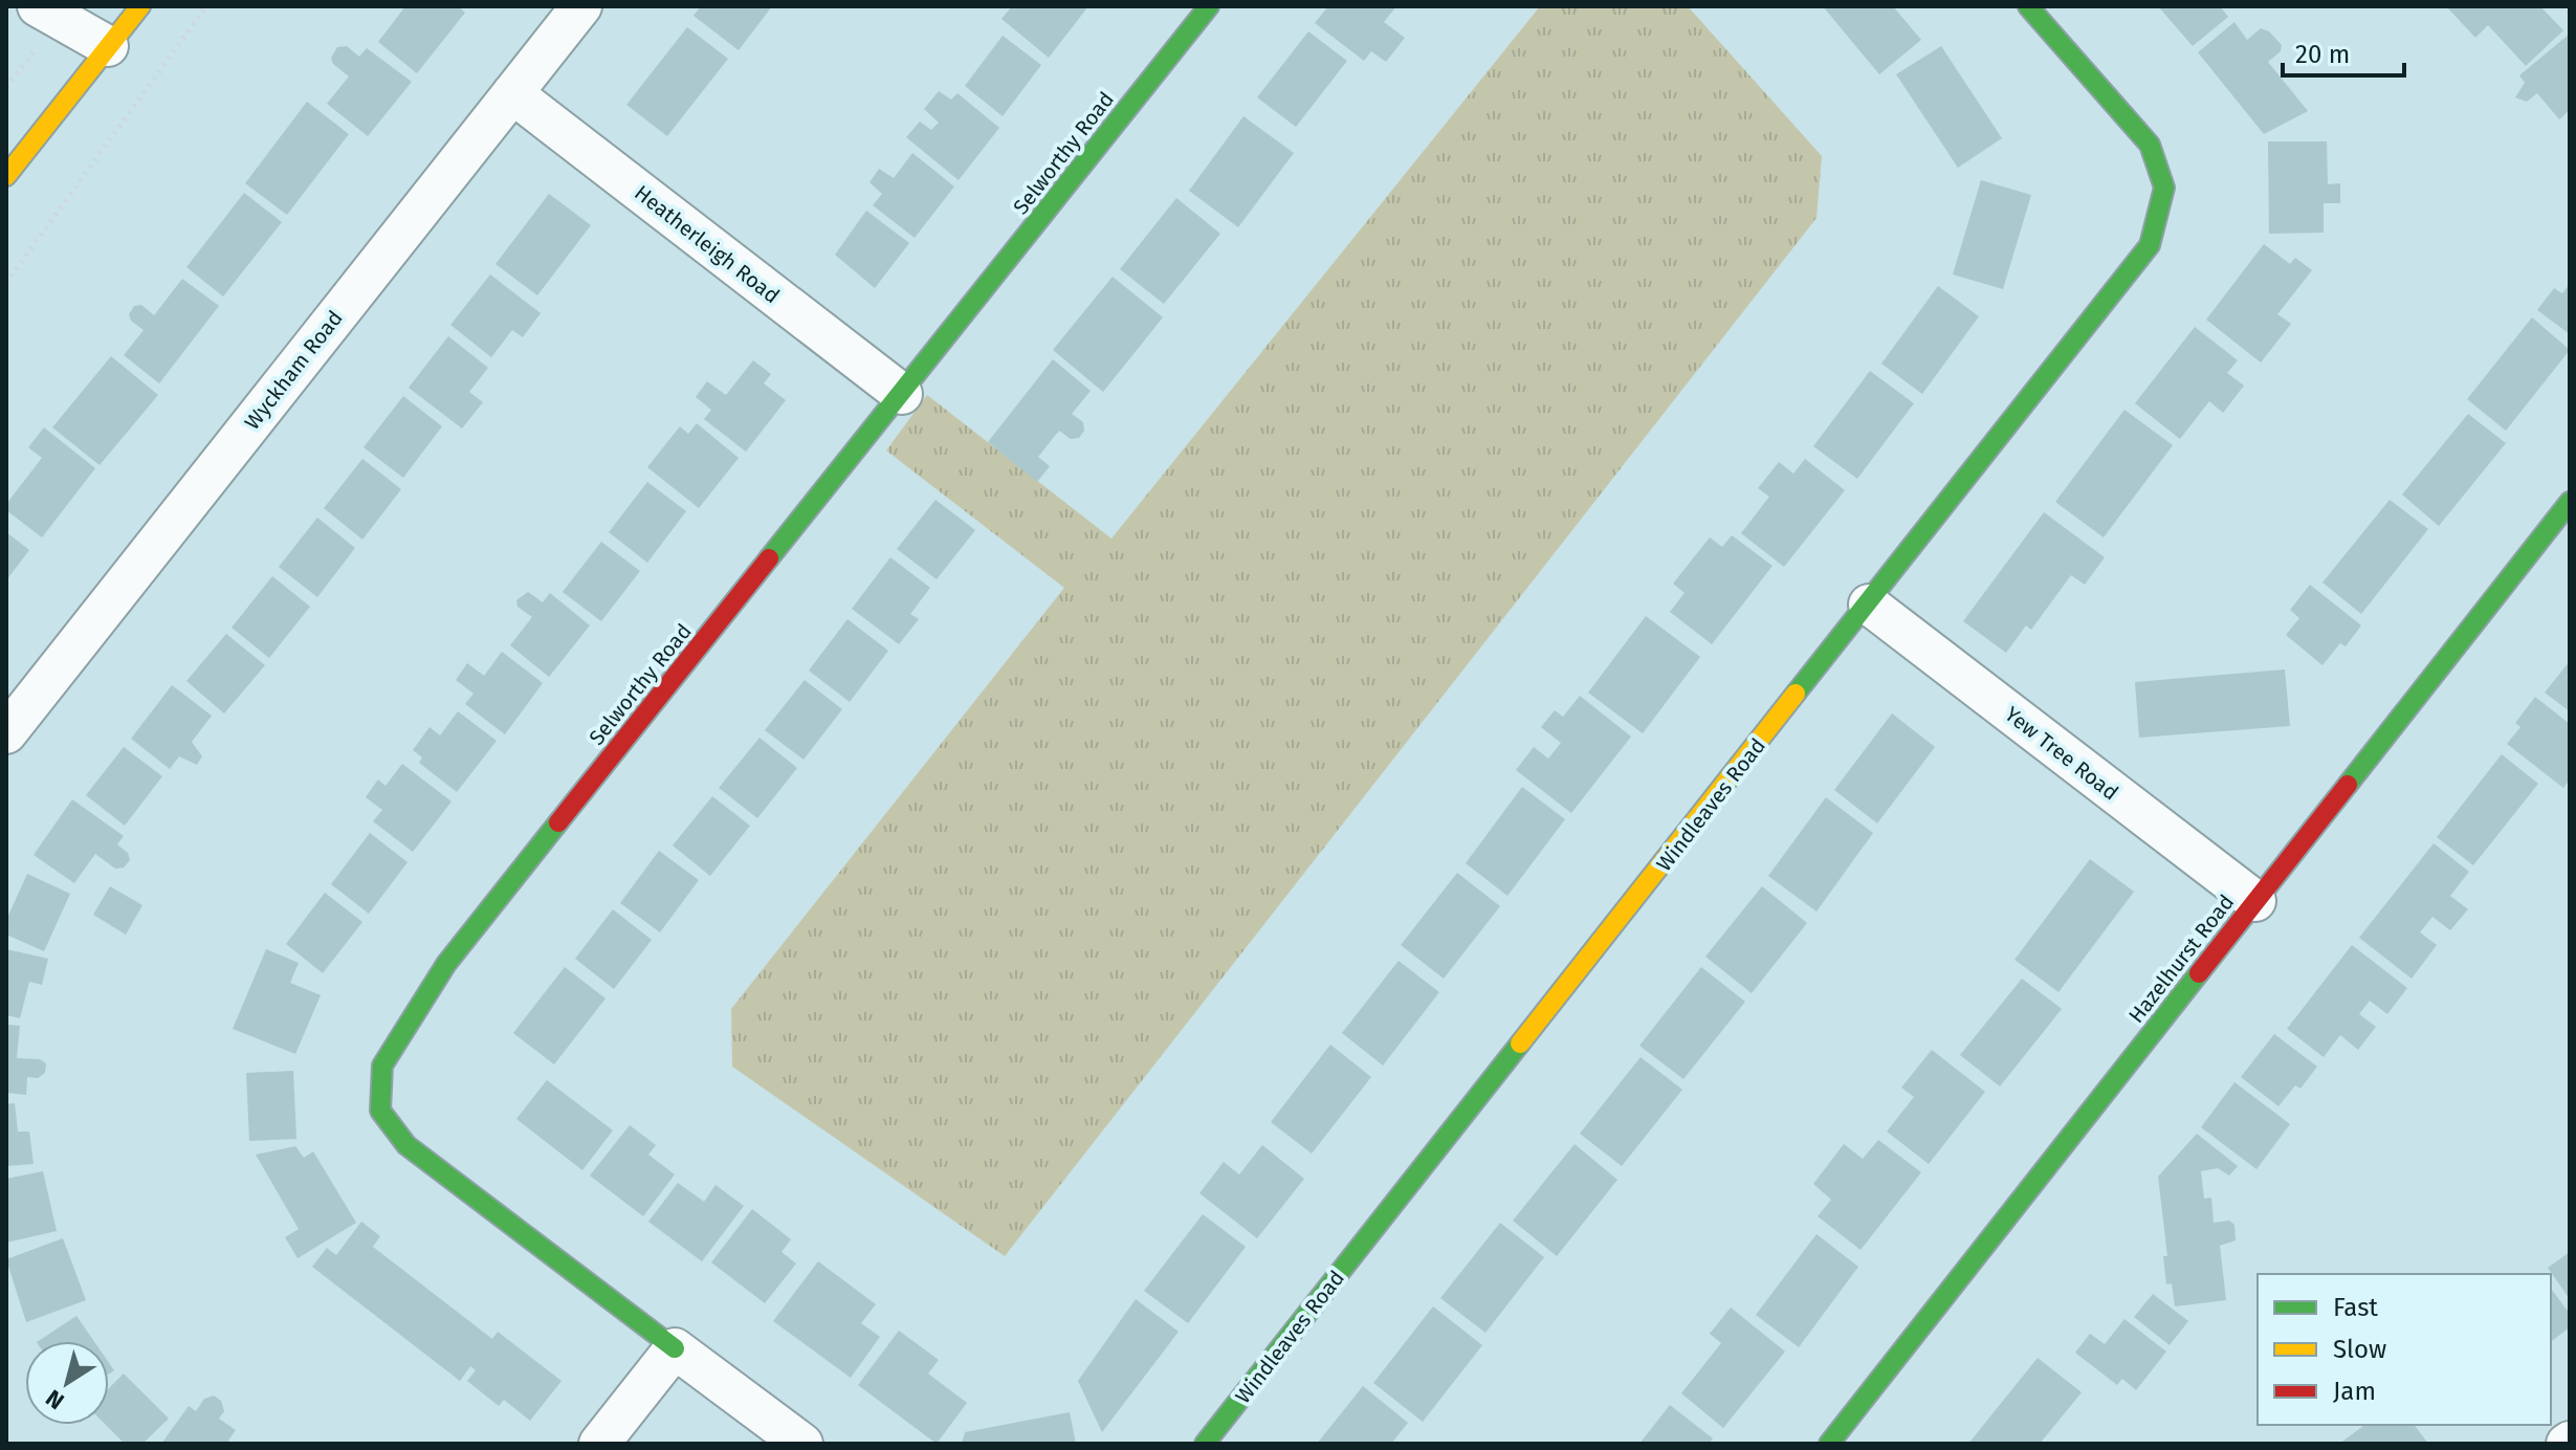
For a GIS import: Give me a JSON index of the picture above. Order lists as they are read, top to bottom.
{
  "streets": {
    "street": [
      "Selworthy Road",
      "Heatherleigh Road",
      "Wyckham Road",
      "Yew Tree Road",
      "Windleaves Road",
      "Hazelhurst Road"
    ]
  },
  "crossings": [
    ["Selworthy Road", "Heatherleigh Road"],
    ["Heatherleigh Road", "Wyckham Road"],
    ["Yew Tree Road", "Windleaves Road"],
    ["Yew Tree Road", "Hazelhurst Road"]
  ],
  "legend": ["Fast", "Slow", "Jam"],
  "scale_bar": "20 m",
  "north": "bottom left"
}
